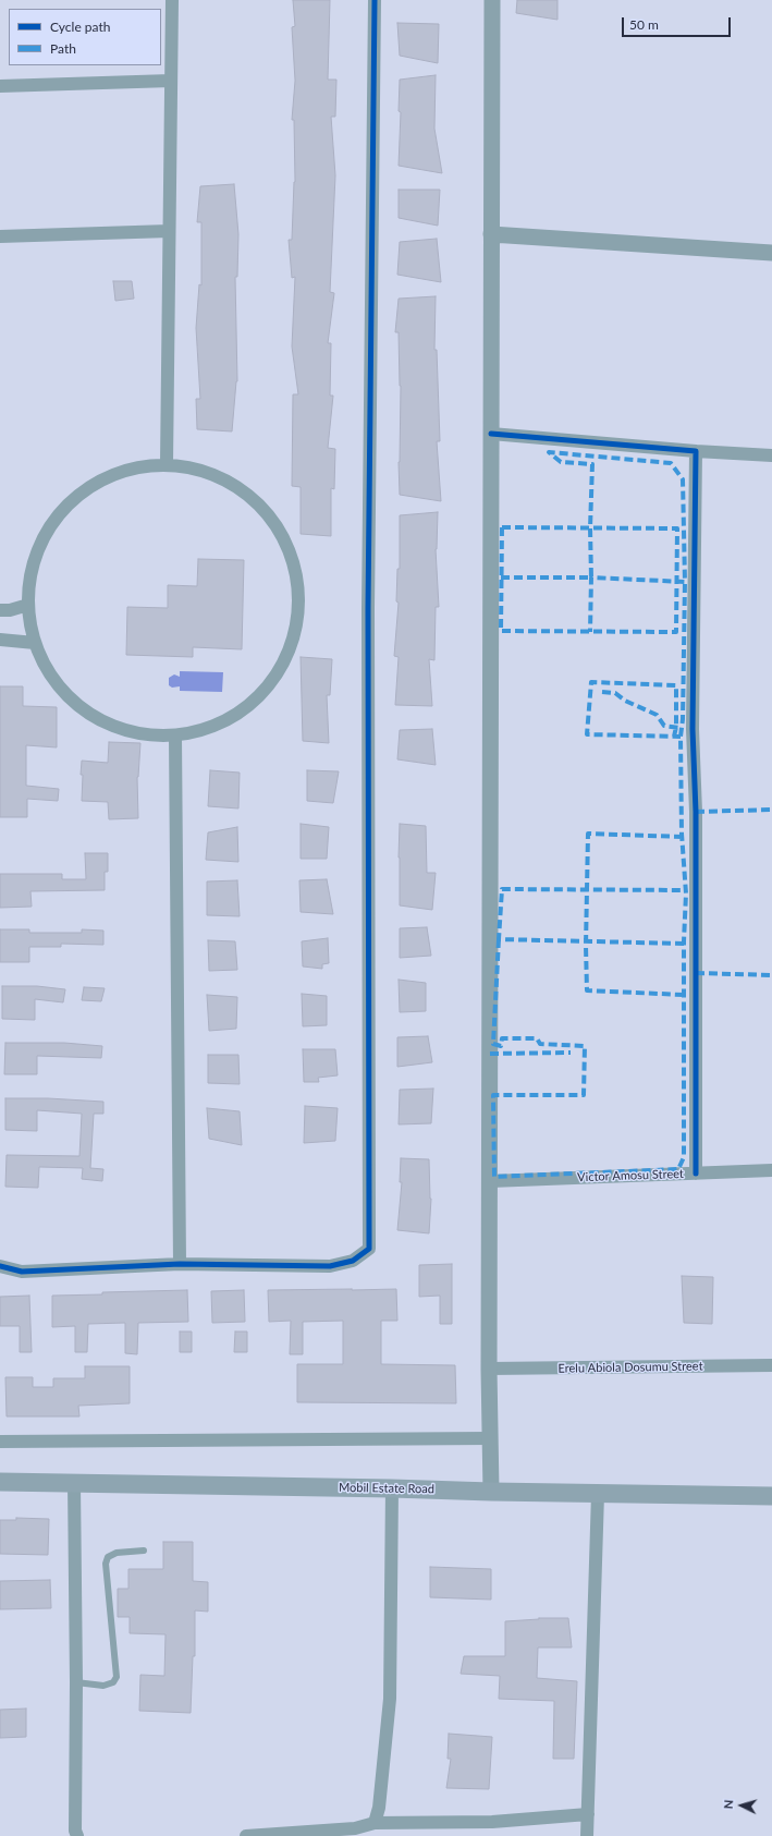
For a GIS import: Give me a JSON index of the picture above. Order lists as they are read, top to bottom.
{
  "streets": {
    "main road": ["Mobil Estate Road"],
    "street": ["Victor Amosu Street", "Erelu Abiola Dosumu Street"]
  },
  "legend": ["Cycle path", "Path"],
  "scale_bar": "50 m",
  "north": "left"
}
